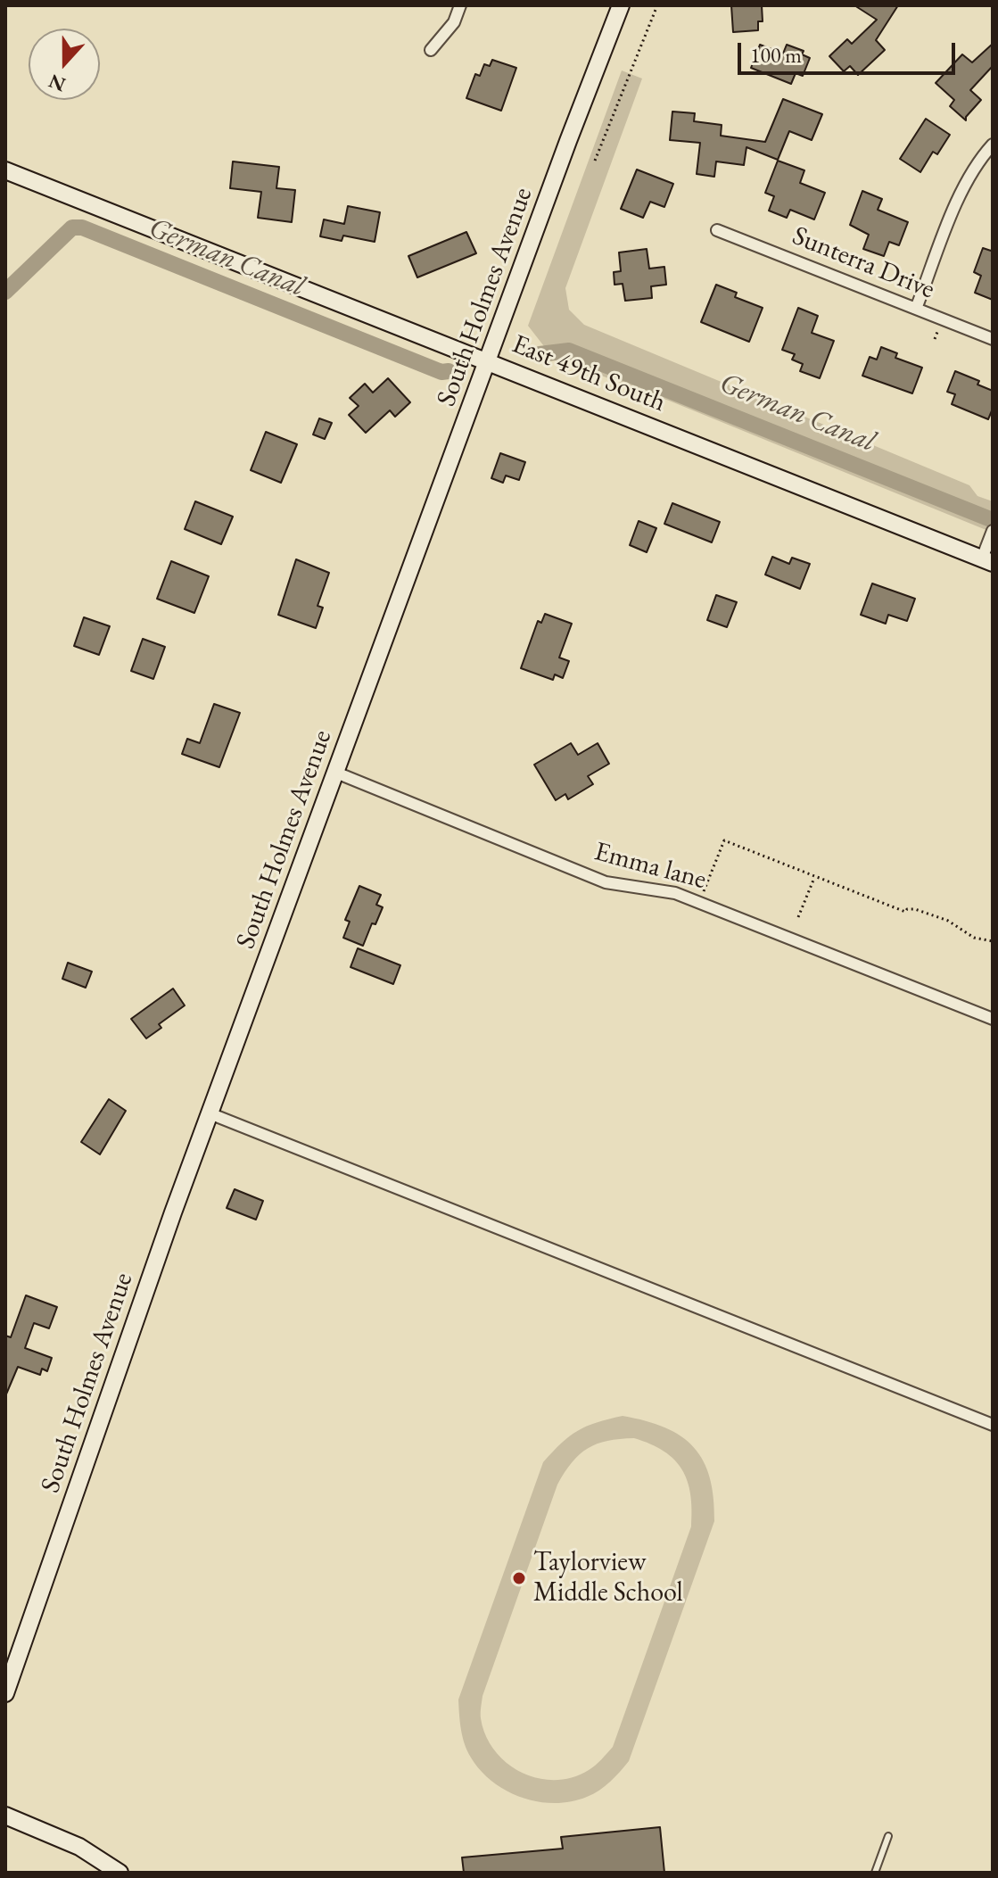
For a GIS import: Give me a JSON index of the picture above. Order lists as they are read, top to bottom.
{
  "streets": {
    "street": [
      "Sunterra Drive",
      "South Holmes Avenue",
      "East 49th South",
      "Emma lane"
    ]
  },
  "crossings": [
    ["South Holmes Avenue", "East 49th South"],
    ["South Holmes Avenue", "Emma lane"]
  ],
  "water": ["German Canal"],
  "places": ["Taylorview Middle School"],
  "scale_bar": "100 m",
  "north": "bottom"
}
